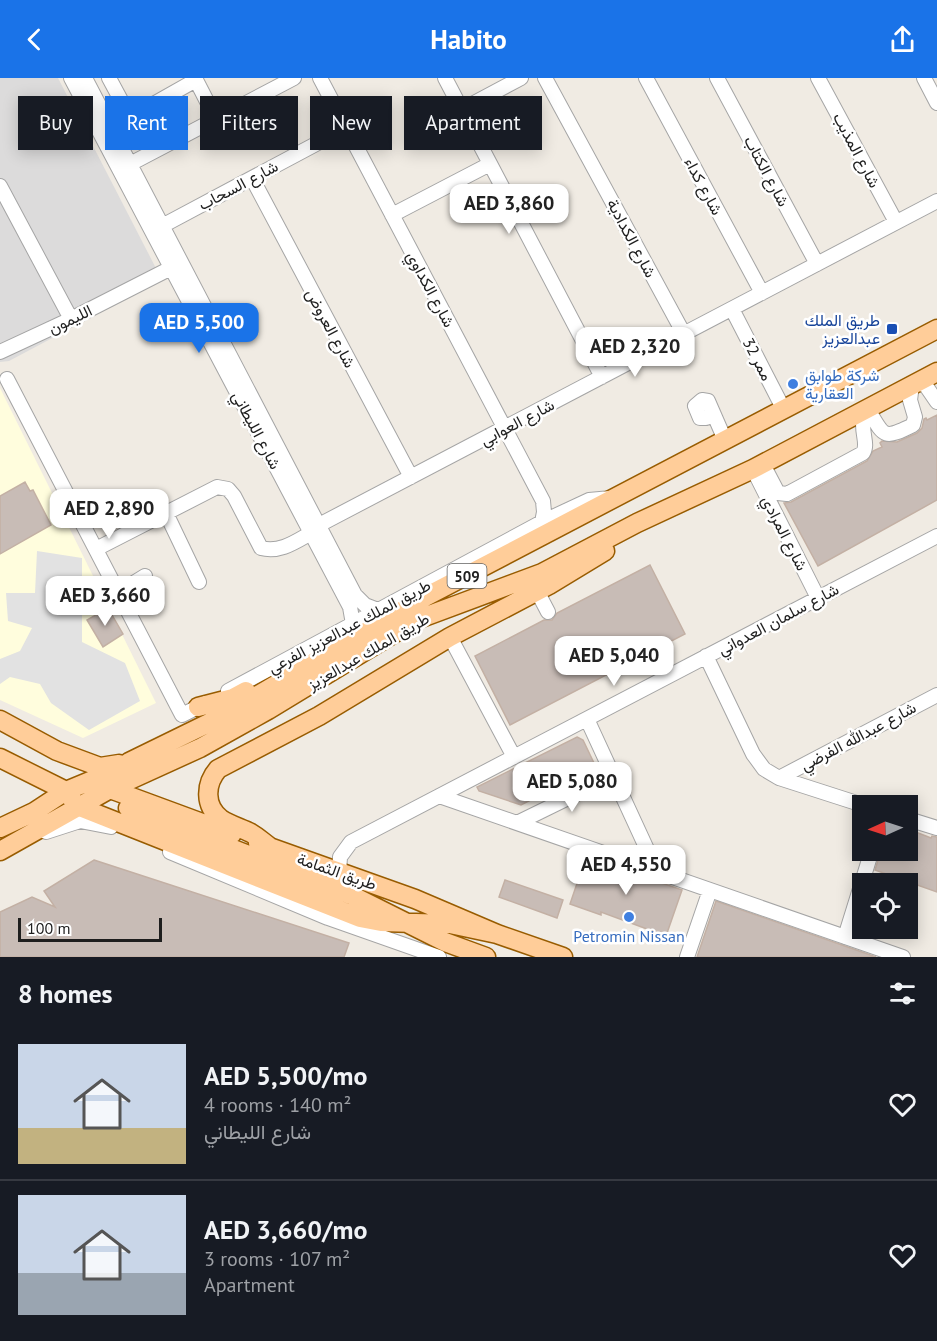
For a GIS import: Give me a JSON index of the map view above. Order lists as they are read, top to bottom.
{
  "streets": {
    "main road": ["509", "طريق الملك عبدالعزيز", "طريق الثمامة"],
    "street": [
      "شارع المذيب",
      "شارع الكتاب",
      "شارع السحاب",
      "شارع كداء",
      "شارع الكدادية",
      "شارع الكداوي",
      "الليمون",
      "شارع العروض",
      "ممر 32",
      "شارع العوابي",
      "شارع الليطاني",
      "شارع المرادي",
      "شارع سلمان العدواني",
      "طريق الملك عبدالعزيز الفرعي",
      "شارع عبدالله الفرضي"
    ]
  },
  "crossings": [
    ["شارع المذيب", "شارع العوابي"],
    ["شارع الكتاب", "شارع العوابي"],
    ["شارع السحاب", "شارع العروض"],
    ["شارع السحاب", "شارع الليطاني"],
    ["شارع كداء", "شارع العوابي"],
    ["شارع الكدادية", "شارع العوابي"],
    ["شارع الكداوي", "شارع العوابي"],
    ["شارع الكداوي", "طريق الملك عبدالعزيز الفرعي"],
    ["الليمون", "شارع الليطاني"],
    ["شارع العروض", "شارع العوابي"],
    ["ممر 32", "شارع العوابي"],
    ["ممر 32", "طريق الملك عبدالعزيز"],
    ["شارع العوابي", "شارع الليطاني"],
    ["شارع الليطاني", "طريق الملك عبدالعزيز الفرعي"],
    ["شارع المرادي", "شارع سلمان العدواني"],
    ["شارع المرادي", "طريق الملك عبدالعزيز"],
    ["شارع سلمان العدواني", "طريق الثمامة"],
    ["طريق الملك عبدالعزيز الفرعي", "طريق الملك عبدالعزيز"],
    ["طريق الملك عبدالعزيز", "طريق الثمامة"]
  ],
  "places": {
    "transit": ["طريق الملك عبدالعزيز"],
    "other": ["شركة طوابق العقارية", "Petromin Nissan"]
  },
  "scale_bar": "100 m",
  "north": "left",
  "page": {
    "header": "Habito",
    "chip": [
      "Buy",
      "Rent",
      "Filters",
      "New",
      "Apartment"
    ],
    "price": [
      "AED 3,860",
      "AED 5,500",
      "AED 2,320",
      "AED 2,890",
      "AED 3,660",
      "AED 5,040",
      "AED 5,080",
      "AED 4,550"
    ],
    "scale": "100 m",
    "heading": "8 homes",
    "list": [
      {
        "name": "AED 5,500/mo",
        "note": "4 rooms · 140 m² · شارع الليطاني"
      },
      {
        "name": "AED 3,660/mo",
        "note": "3 rooms · 107 m² · Apartment"
      }
    ]
  }
}
